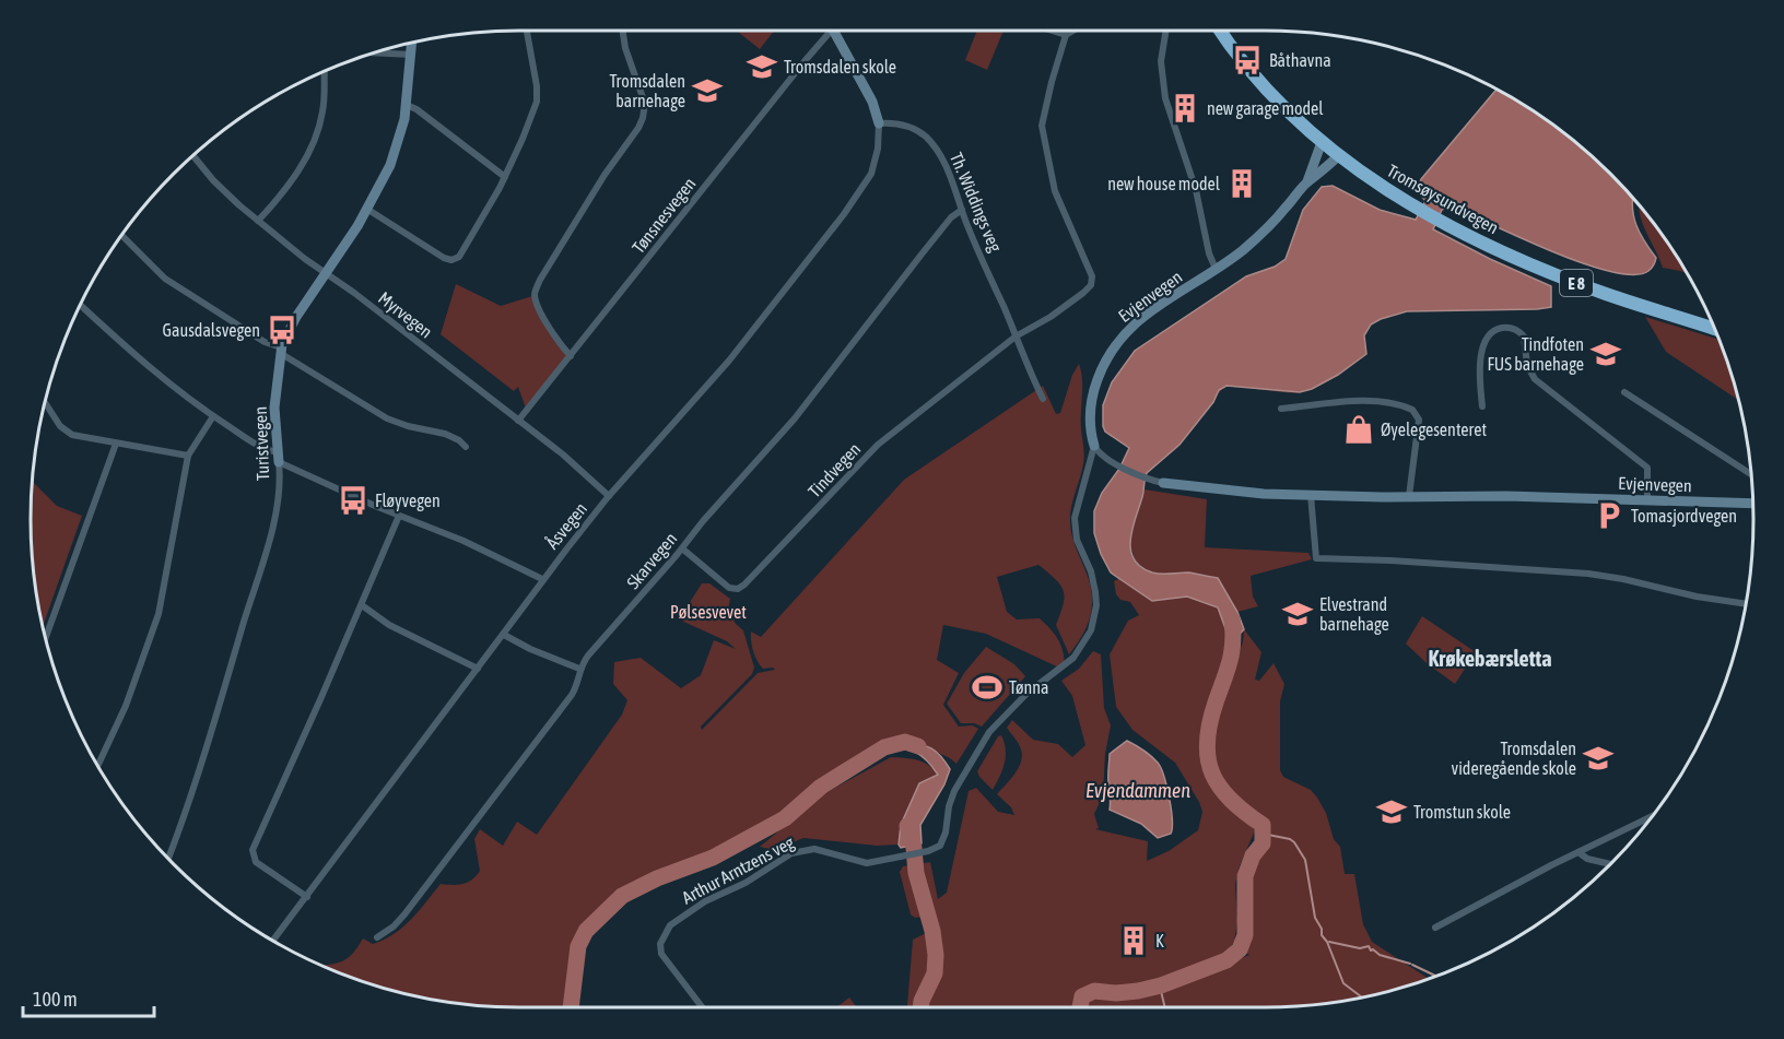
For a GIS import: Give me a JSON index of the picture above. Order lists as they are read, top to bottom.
{
  "streets": {
    "highway": ["Tromsøysundvegen", "E 8"],
    "street": [
      "Th. Widdings veg",
      "Tønsnesvegen",
      "Evjenvegen",
      "Myrvegen",
      "Turistvegen",
      "Tindvegen",
      "Åsvegen",
      "Skarvegen",
      "Arthur Arntzens veg"
    ]
  },
  "crossings": [
    ["Tromsøysundvegen", "Evjenvegen"],
    ["Th. Widdings veg", "Tindvegen"],
    ["Th. Widdings veg", "Åsvegen"],
    ["Th. Widdings veg", "Skarvegen"],
    ["Tønsnesvegen", "Myrvegen"],
    ["Evjenvegen", "Arthur Arntzens veg"],
    ["Myrvegen", "Turistvegen"],
    ["Myrvegen", "Åsvegen"],
    ["Tindvegen", "Skarvegen"]
  ],
  "districts": ["Krøkebærsletta"],
  "water": ["Evjendammen"],
  "parks": ["Pølsesvevet"],
  "places": {
    "bus stop": ["Båthavna", "Gausdalsvegen", "Fløyvegen"],
    "school or university": [
      "Tromsdalen skole",
      "Tromsdalen barnehage",
      "Tindfoten FUS barnehage",
      "Elvestrand barnehage",
      "Tromsdalen videregående skole",
      "Tromstun skole"
    ],
    "building": ["new garage model", "new house model", "K"],
    "shop": ["Øyelegesenteret"],
    "parking": ["Tomasjordvegen"],
    "sports": ["Tønna"]
  },
  "scale_bar": "100 m"
}
